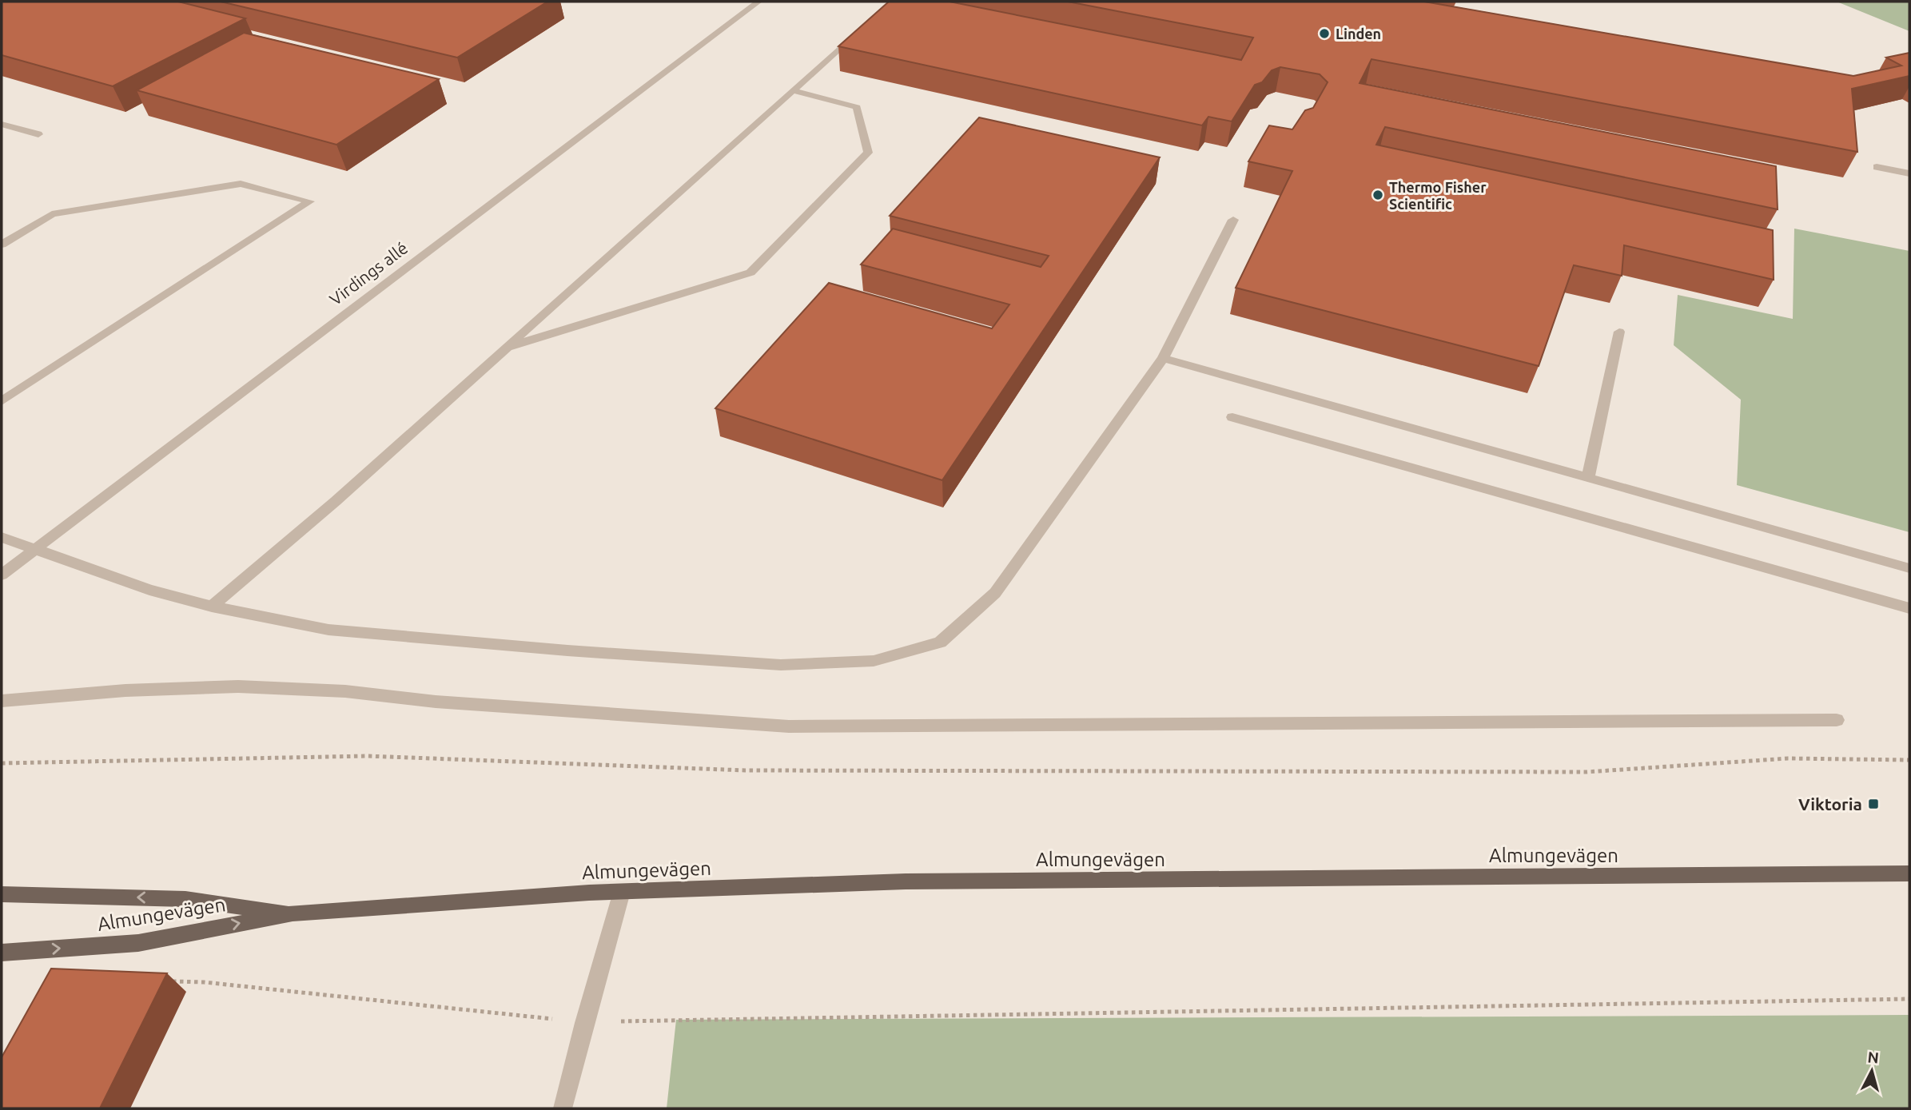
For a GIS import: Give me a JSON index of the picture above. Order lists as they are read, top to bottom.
{
  "streets": {
    "main road": ["Almungevägen"],
    "street": ["Virdings allé"]
  },
  "places": {
    "other": ["Linden", "Thermo Fisher Scientific"],
    "transit": ["Viktoria"]
  },
  "north": "top"
}
